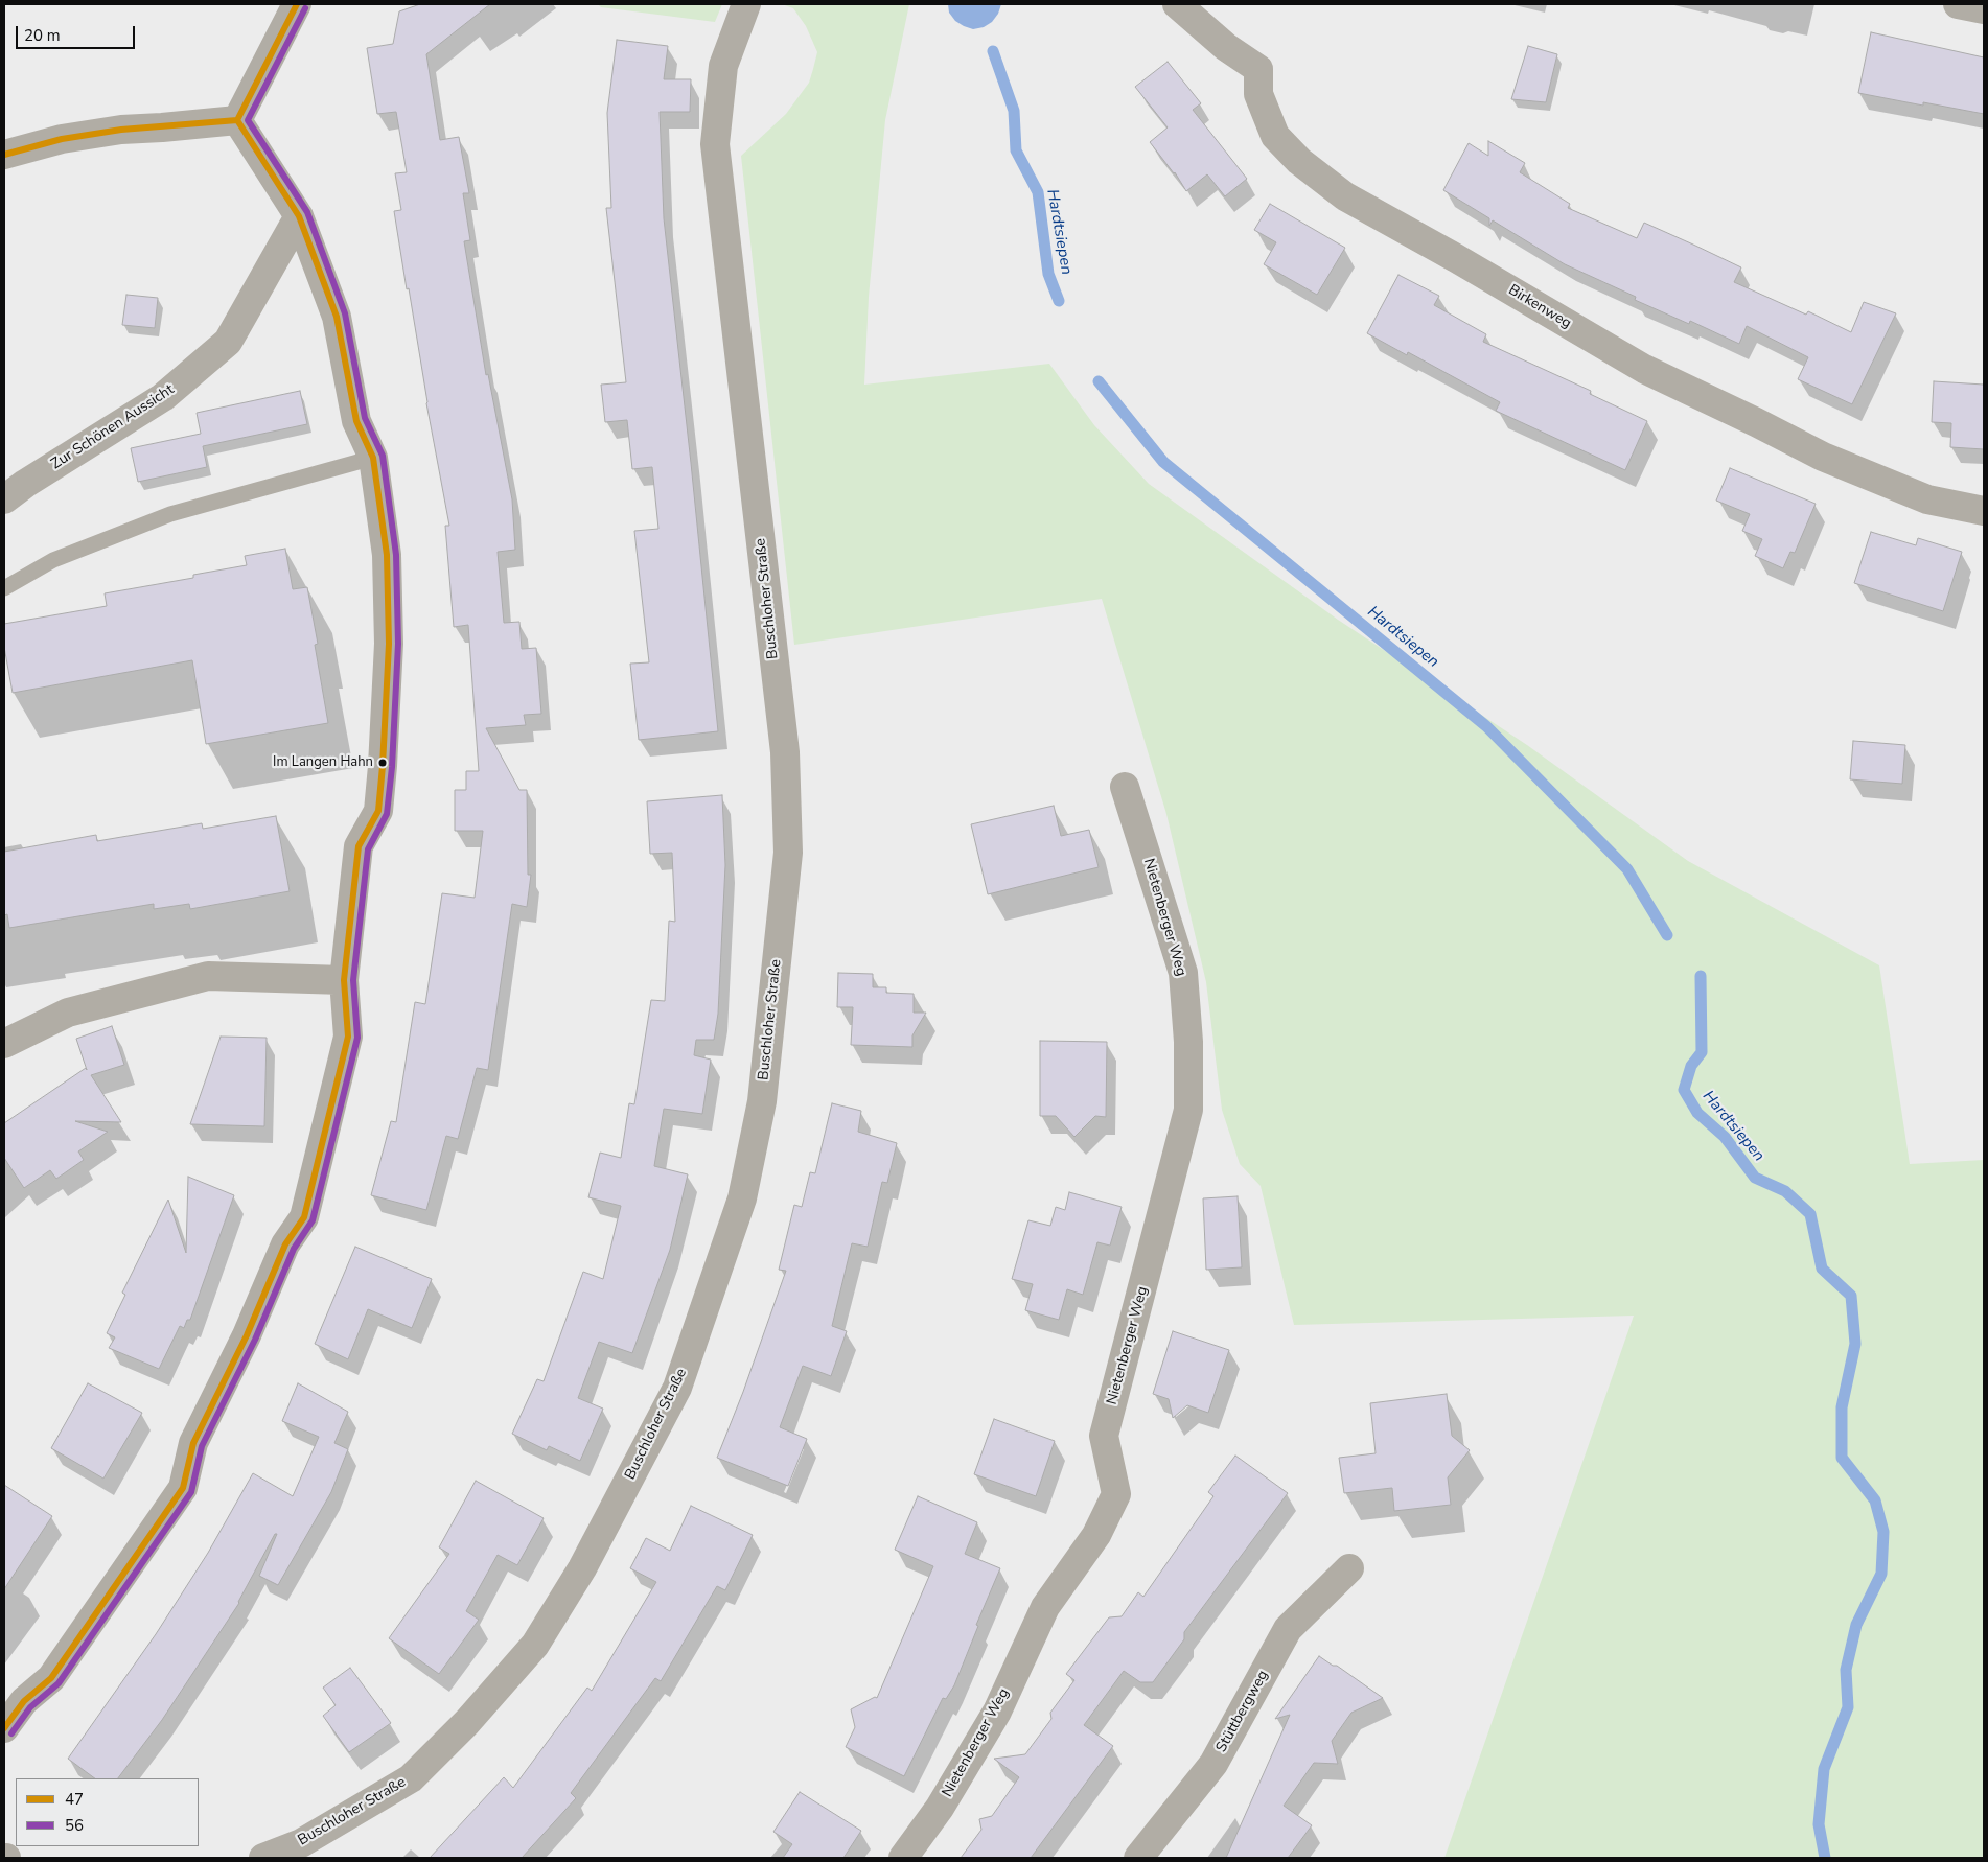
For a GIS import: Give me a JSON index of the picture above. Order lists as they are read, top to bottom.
{
  "streets": {
    "street": [
      "Birkenweg",
      "Zur Schönen Aussicht",
      "Buschloher Straße",
      "Nietenberger Weg",
      "Stüttbergweg"
    ]
  },
  "water": ["Hardtsiepen"],
  "places": ["Im Langen Hahn"],
  "lines": ["transit line 47", "transit line 56"],
  "legend": ["47", "56"],
  "scale_bar": "20 m"
}
